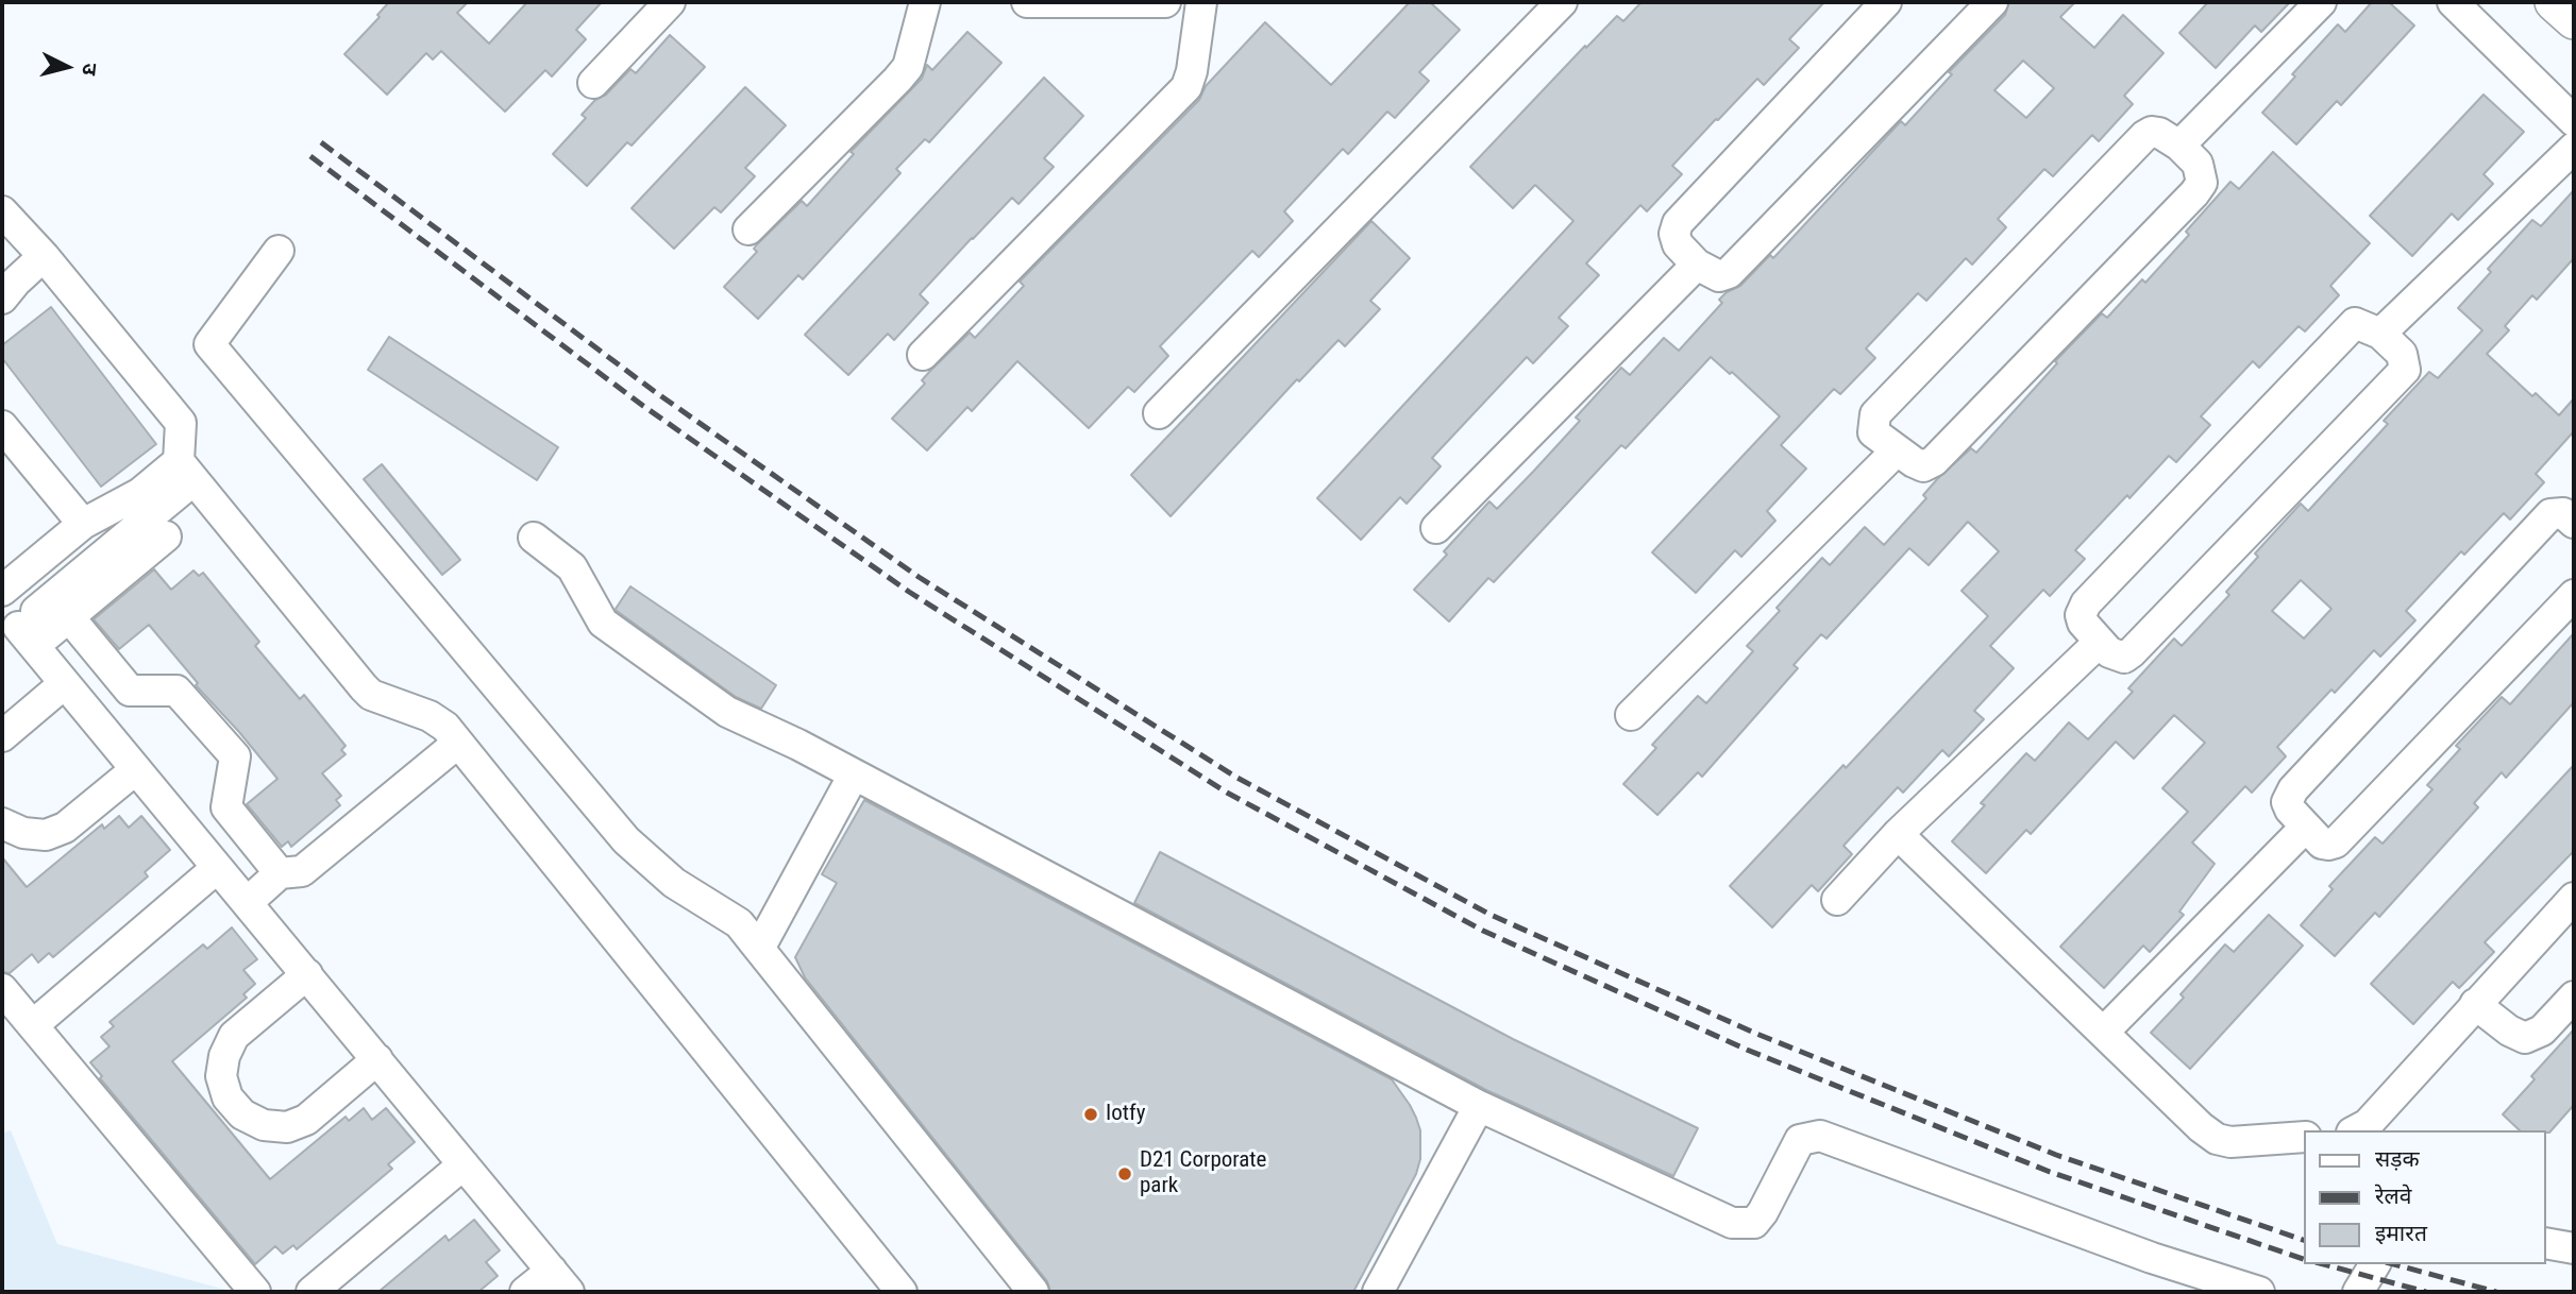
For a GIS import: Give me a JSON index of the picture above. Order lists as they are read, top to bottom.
{
  "places": ["Iotfy", "D21 Corporate park"],
  "legend": ["सड़क", "रेलवे", "इमारत"],
  "north": "right"
}
